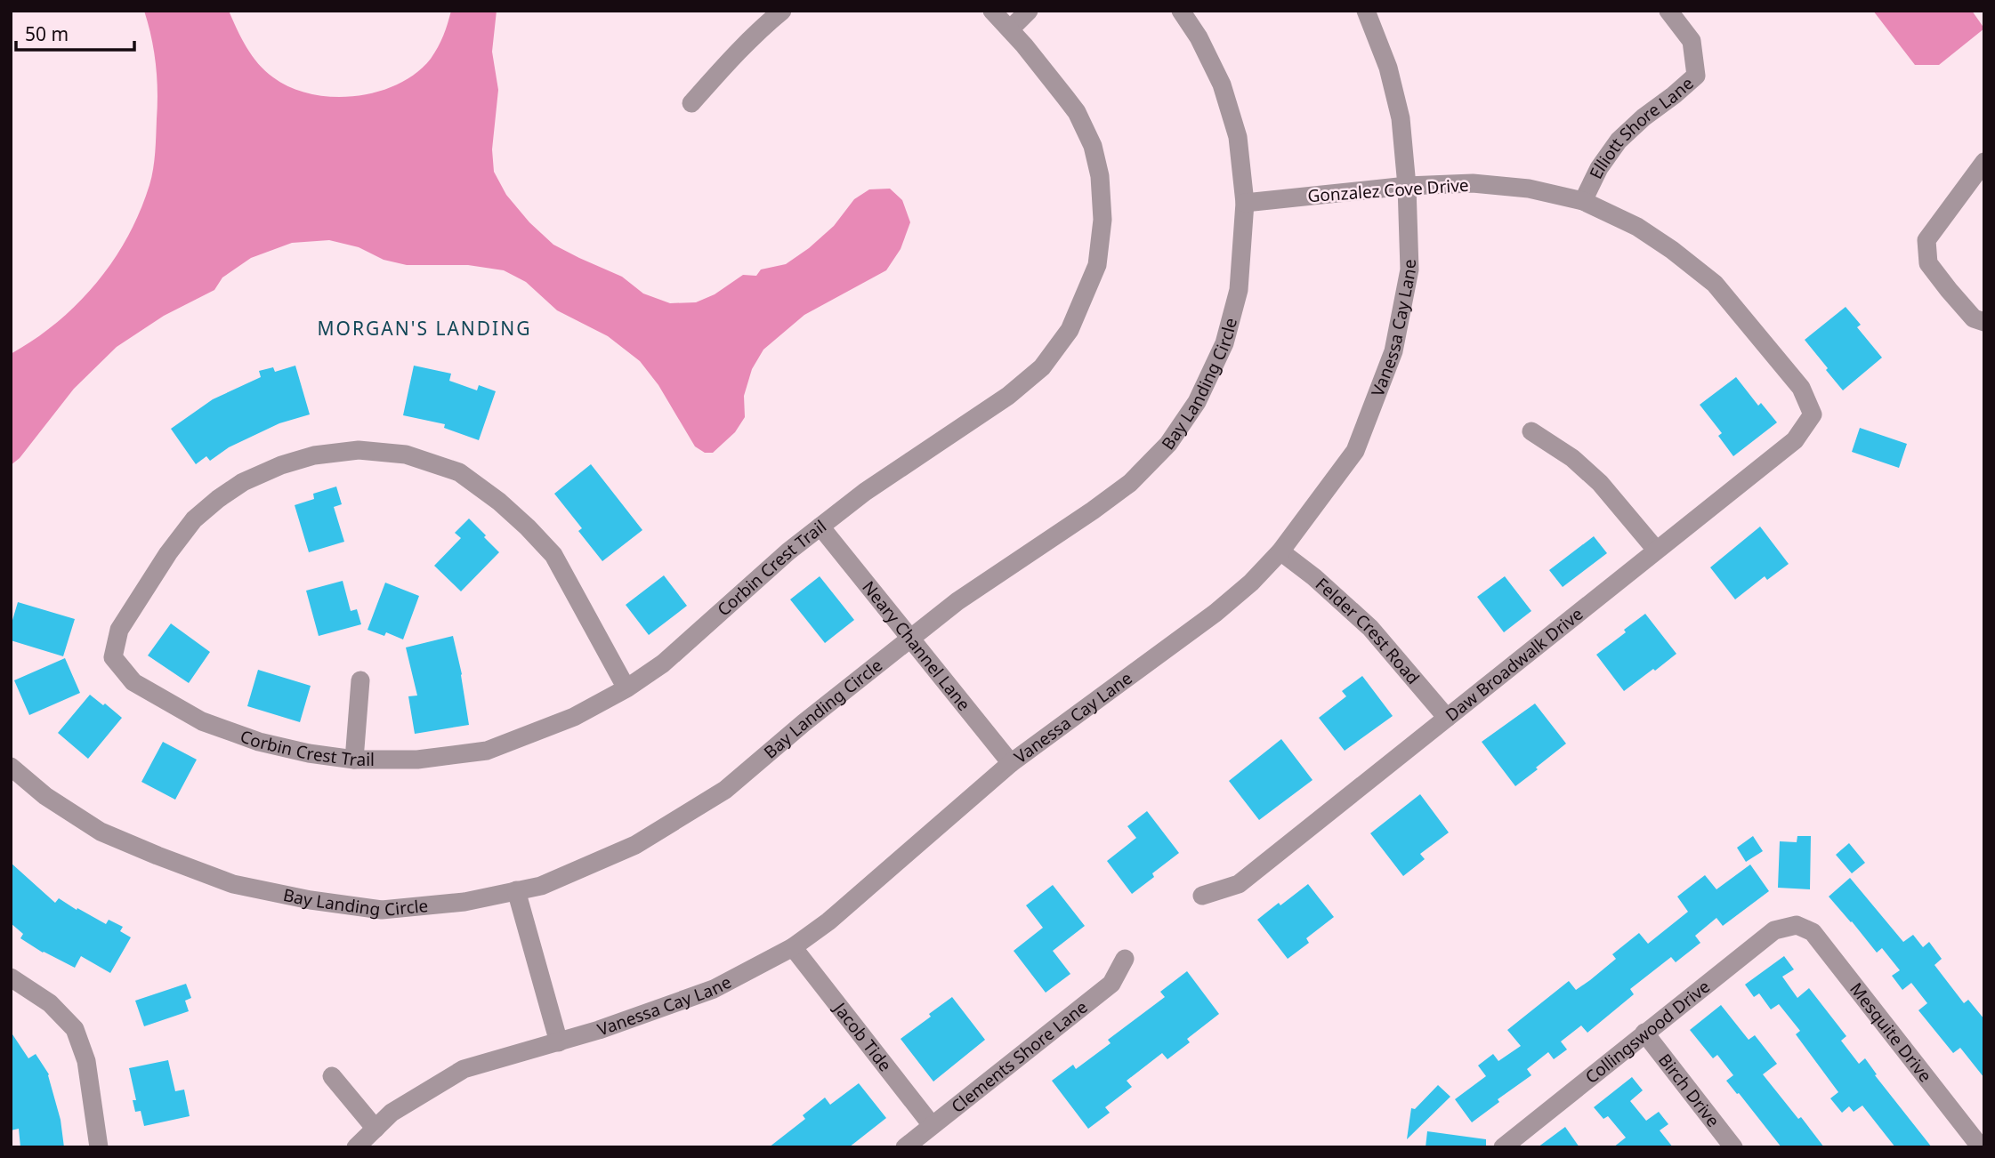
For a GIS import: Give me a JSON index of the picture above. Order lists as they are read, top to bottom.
{
  "streets": {
    "street": [
      "Elliott Shore Lane",
      "Gonzalez Cove Drive",
      "Vanessa Cay Lane",
      "Bay Landing Circle",
      "Corbin Crest Trail",
      "Felder Crest Road",
      "Neary Channel Lane",
      "Daw Broadwalk Drive",
      "Collingswood Drive",
      "Mesquite Drive",
      "Jacob Tide",
      "Clements Shore Lane",
      "Birch Drive"
    ]
  },
  "crossings": [
    ["Elliott Shore Lane", "Gonzalez Cove Drive"],
    ["Gonzalez Cove Drive", "Vanessa Cay Lane"],
    ["Gonzalez Cove Drive", "Bay Landing Circle"],
    ["Gonzalez Cove Drive", "Daw Broadwalk Drive"],
    ["Vanessa Cay Lane", "Felder Crest Road"],
    ["Vanessa Cay Lane", "Neary Channel Lane"],
    ["Vanessa Cay Lane", "Jacob Tide"],
    ["Bay Landing Circle", "Neary Channel Lane"],
    ["Corbin Crest Trail", "Neary Channel Lane"],
    ["Felder Crest Road", "Daw Broadwalk Drive"],
    ["Collingswood Drive", "Mesquite Drive"],
    ["Collingswood Drive", "Birch Drive"],
    ["Jacob Tide", "Clements Shore Lane"]
  ],
  "districts": ["MORGAN'S LANDING"],
  "scale_bar": "50 m"
}
